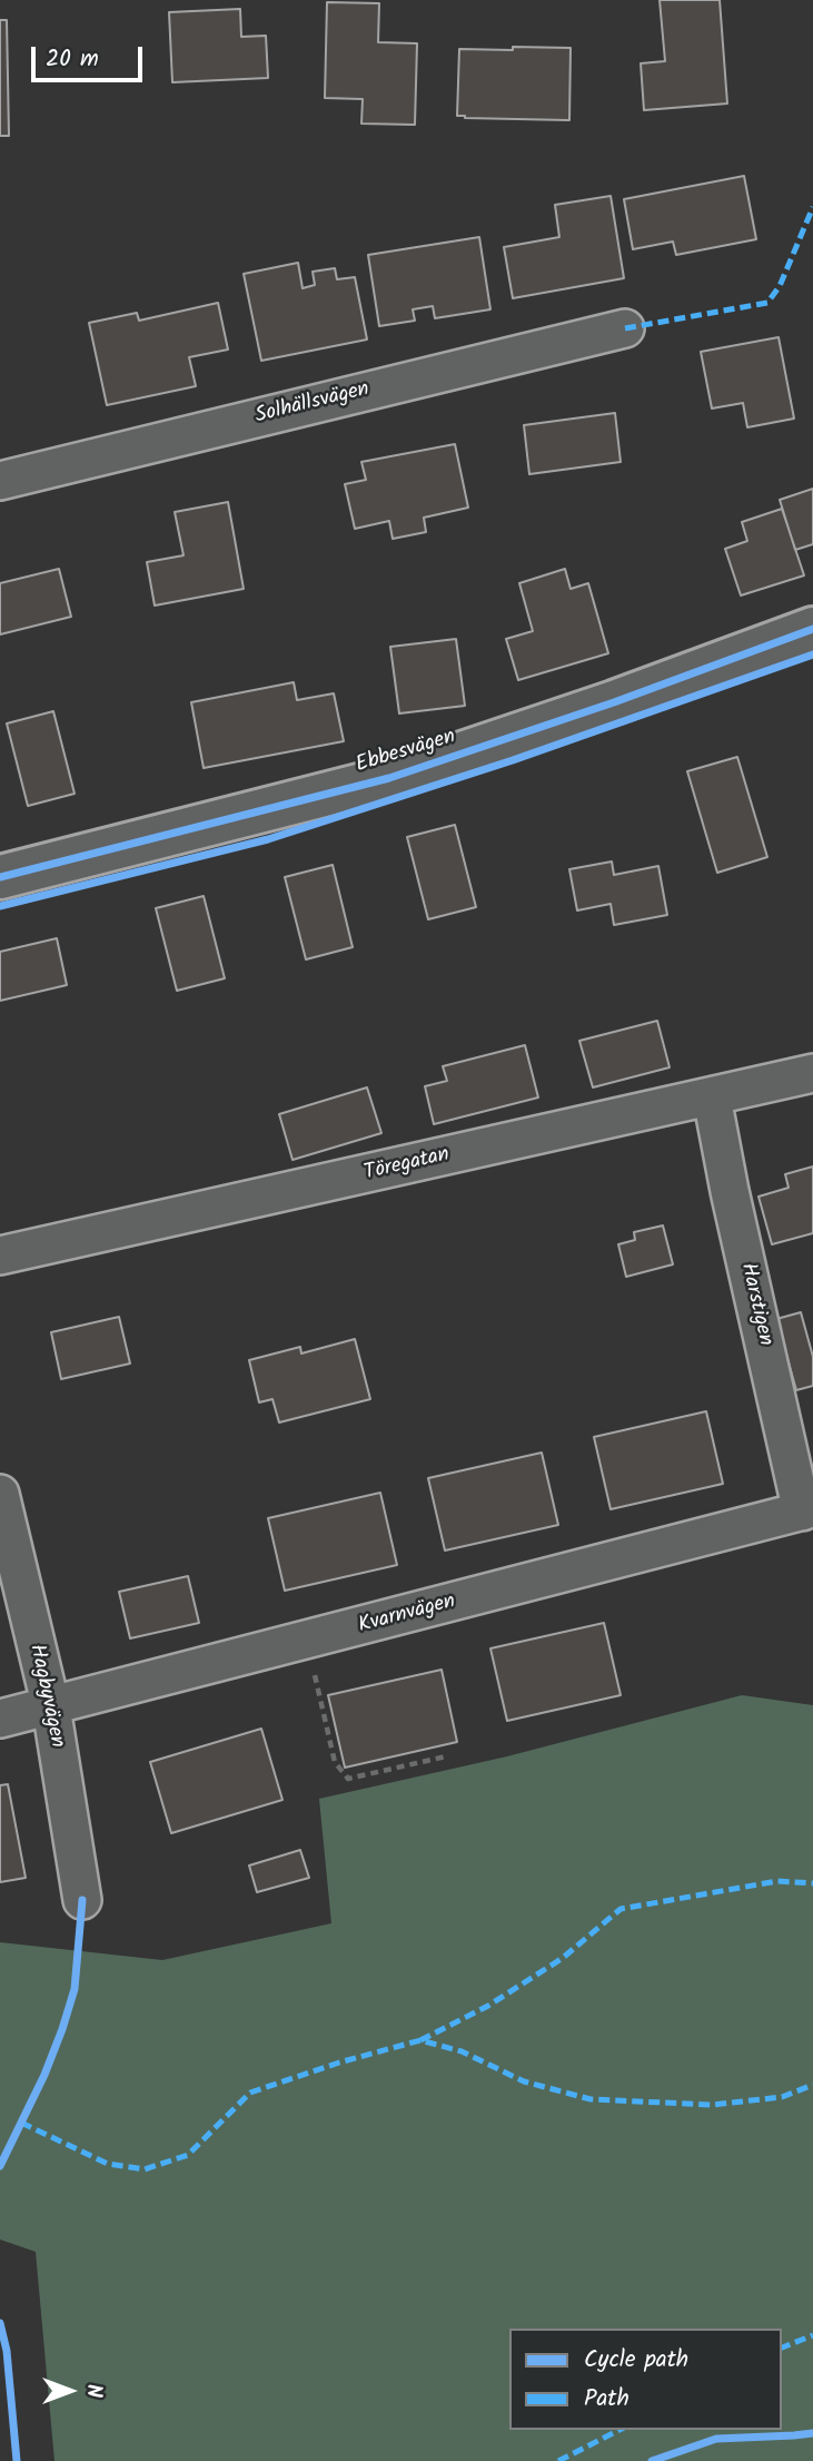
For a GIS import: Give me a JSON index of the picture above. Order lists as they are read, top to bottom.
{
  "streets": {
    "street": [
      "Solhällsvägen",
      "Ebbesvägen",
      "Töregatan",
      "Harstigen",
      "Kvarnvägen",
      "Hagbyvägen"
    ]
  },
  "crossings": [
    ["Töregatan", "Harstigen"],
    ["Harstigen", "Kvarnvägen"],
    ["Kvarnvägen", "Hagbyvägen"]
  ],
  "legend": ["Cycle path", "Path"],
  "scale_bar": "20 m",
  "north": "right"
}
